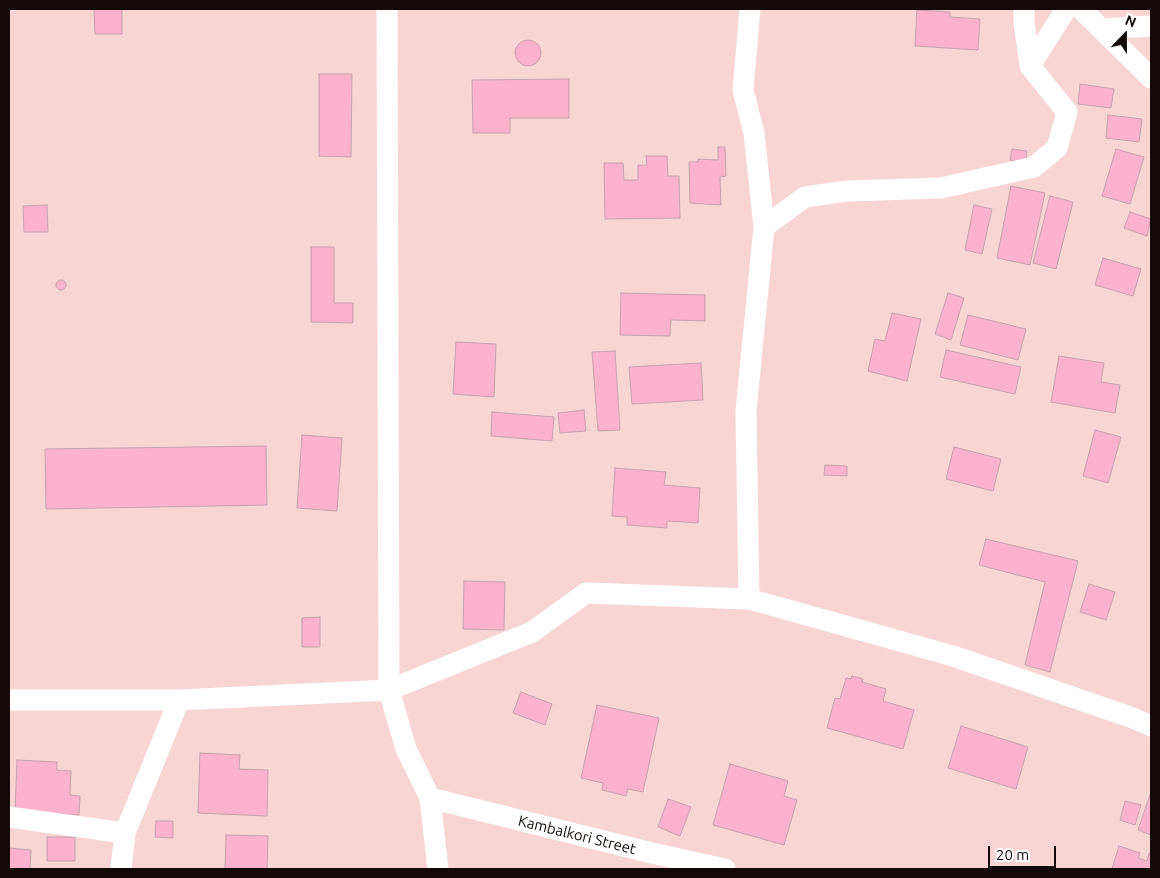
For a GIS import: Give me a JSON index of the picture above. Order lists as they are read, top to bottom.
{
  "streets": {
    "street": ["Kambalkori Street"]
  },
  "scale_bar": "20 m",
  "north": "top"
}
